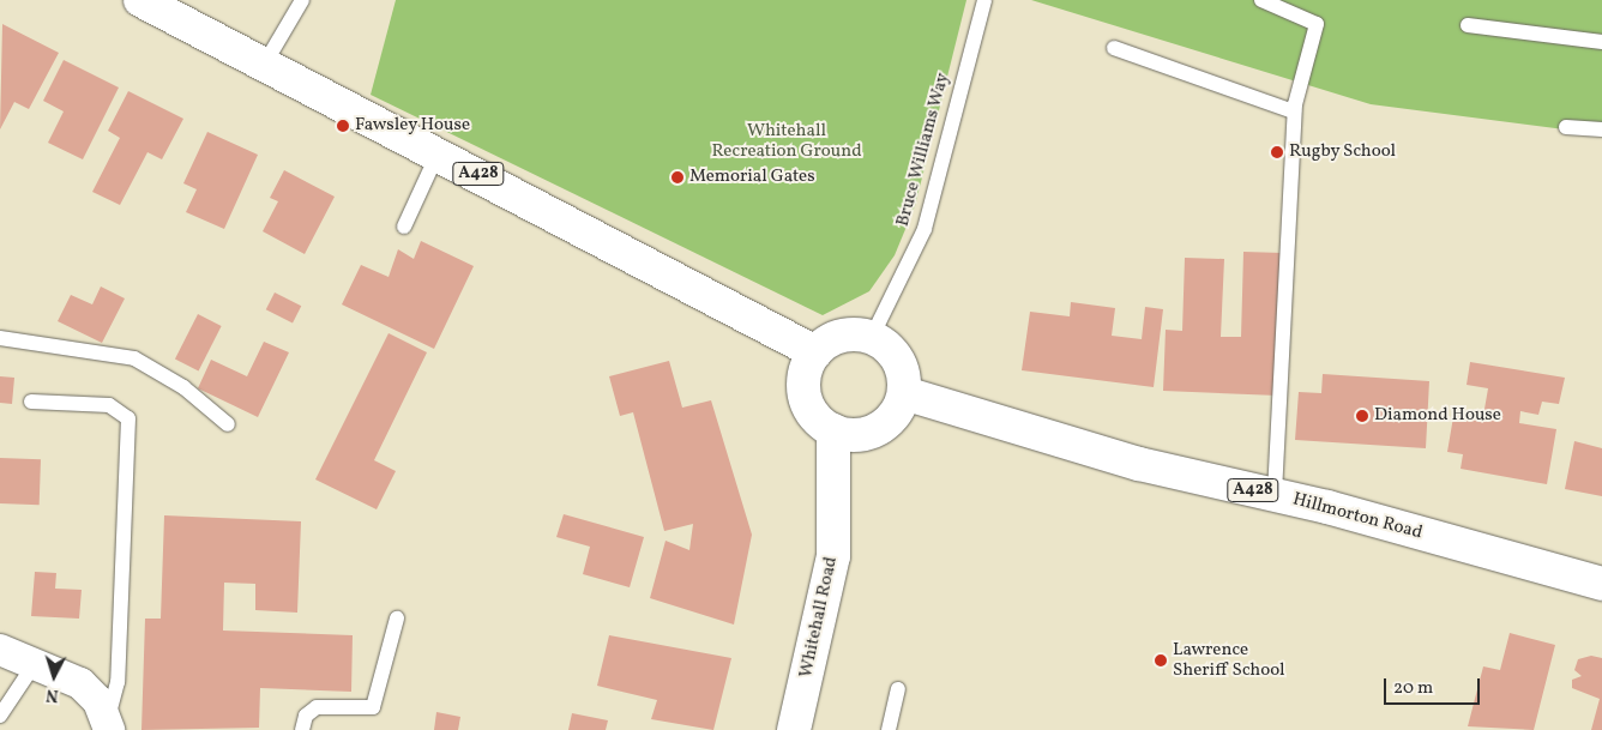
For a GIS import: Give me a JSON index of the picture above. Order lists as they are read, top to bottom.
{
  "streets": {
    "main road": ["A428", "Hillmorton Road", "Whitehall Road"],
    "lane": ["Bruce Williams Way"]
  },
  "crossings": [
    ["Bruce Williams Way", "A428"],
    ["Bruce Williams Way", "Hillmorton Road"],
    ["Bruce Williams Way", "Whitehall Road"],
    ["A428", "Hillmorton Road"],
    ["A428", "Whitehall Road"],
    ["Hillmorton Road", "Whitehall Road"]
  ],
  "parks": ["Whitehall Recreation Ground"],
  "places": [
    "Fawsley House",
    "Rugby School",
    "Memorial Gates",
    "Diamond House",
    "Lawrence Sheriff School"
  ],
  "scale_bar": "20 m",
  "north": "bottom"
}
